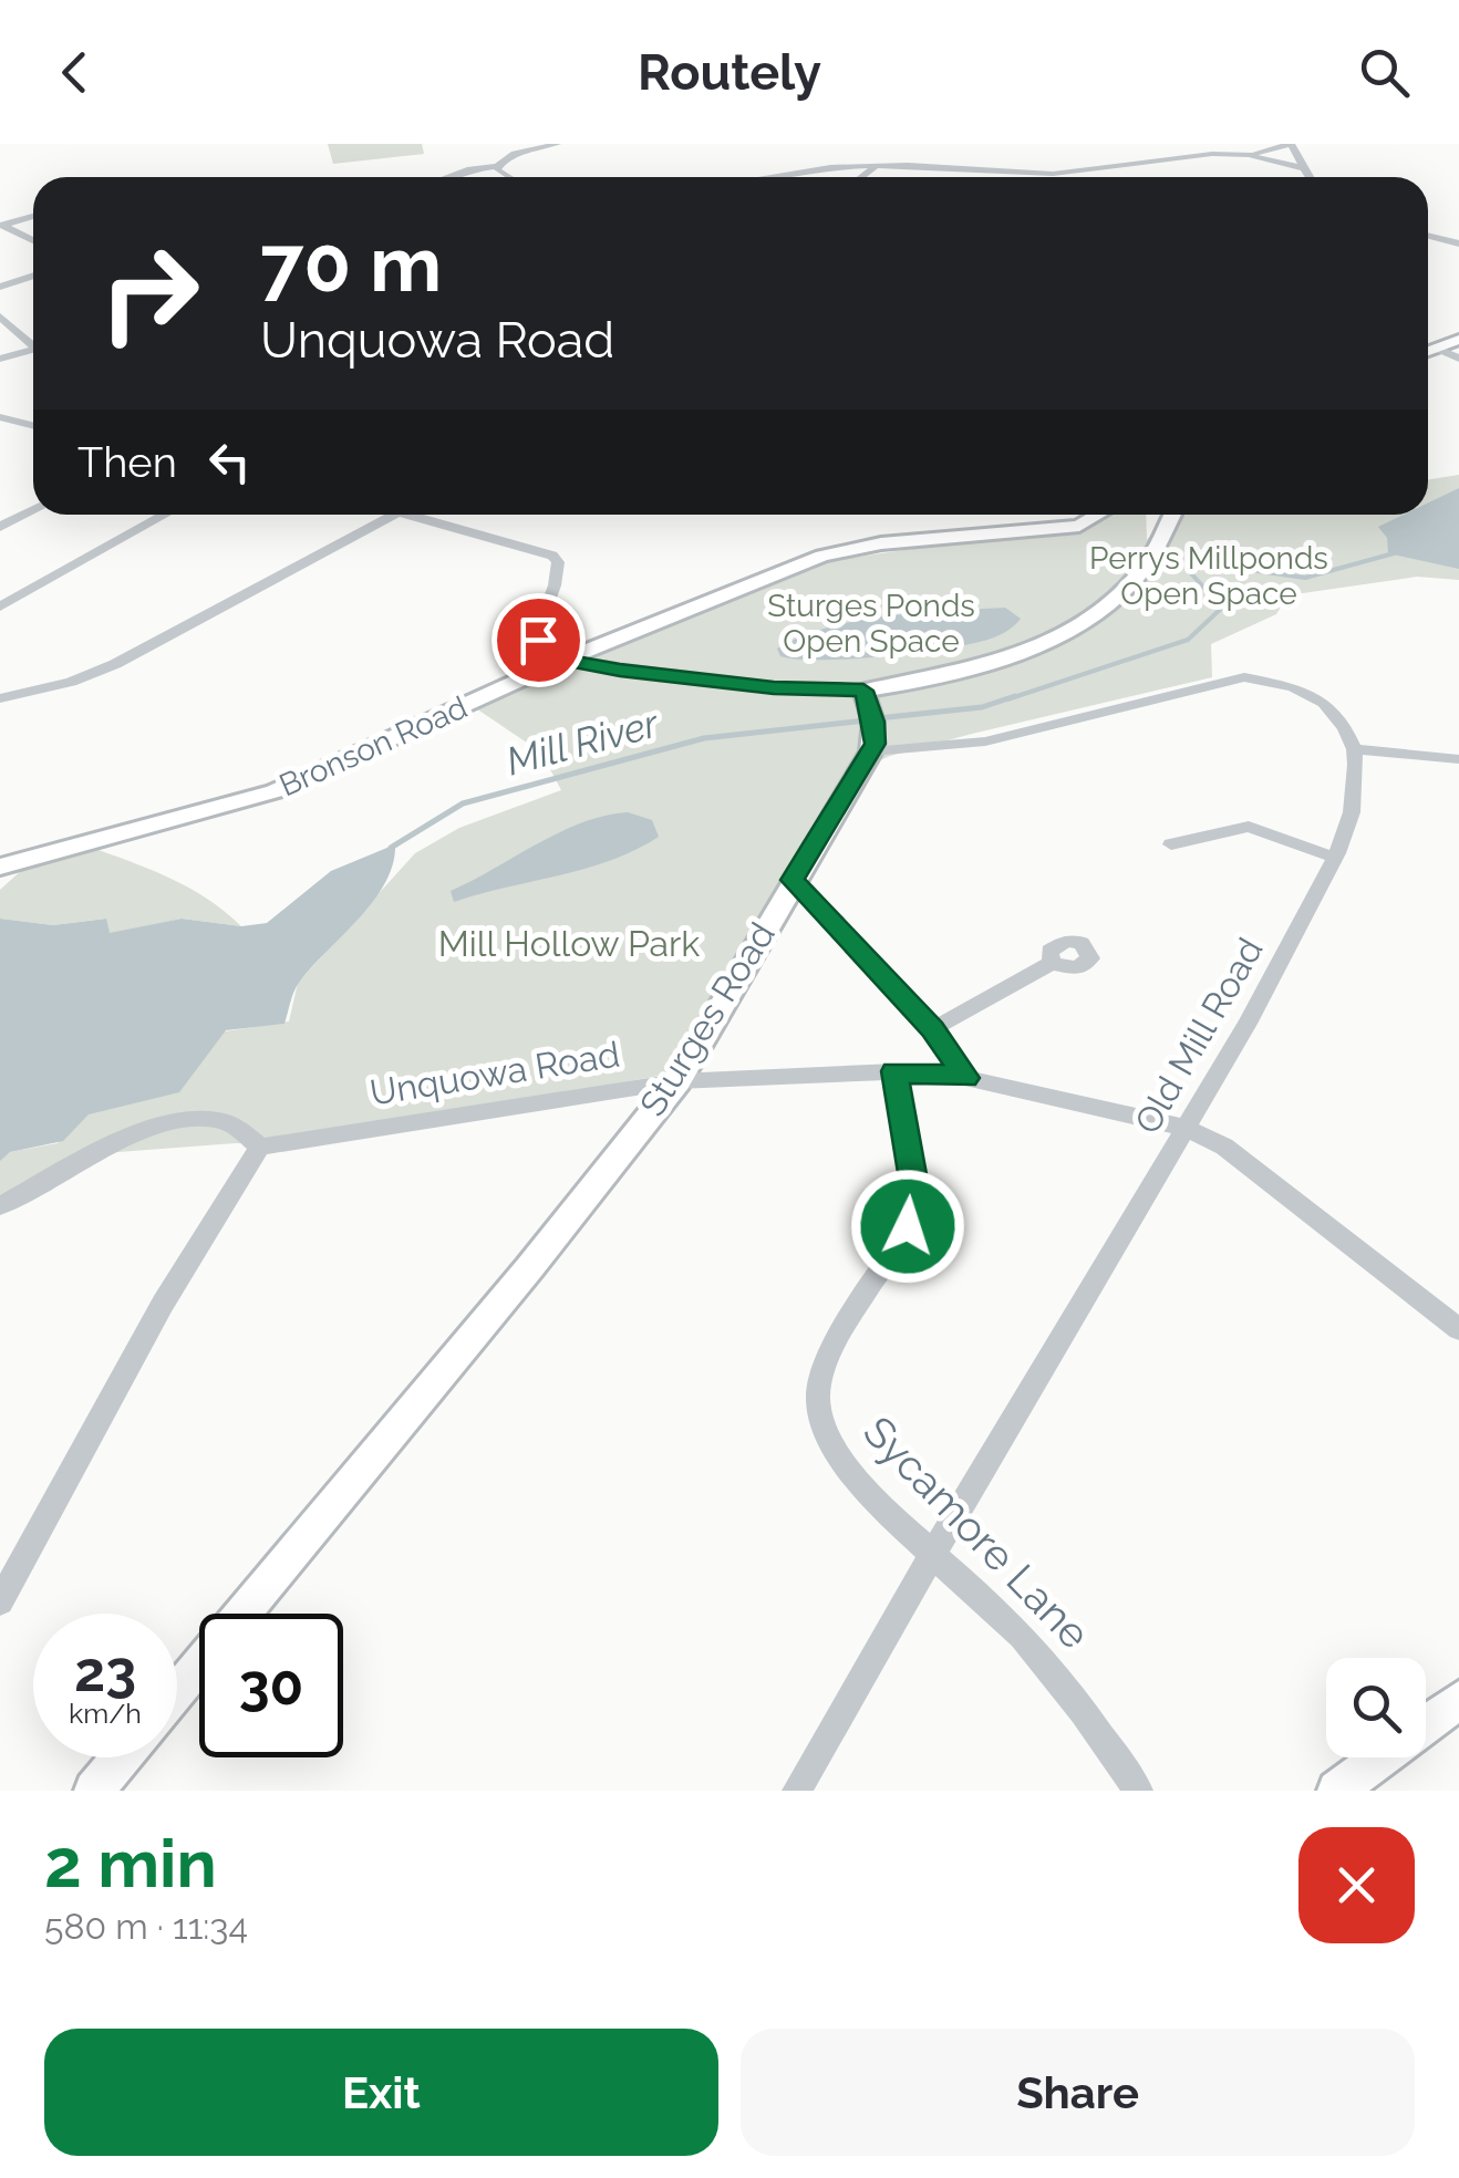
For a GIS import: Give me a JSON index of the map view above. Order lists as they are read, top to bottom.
{
  "streets": {
    "main road": ["Bronson Road", "Sturges Road"],
    "street": ["Old Mill Road", "Unquowa Road", "Sycamore Lane"]
  },
  "crossings": [
    ["Sturges Road", "Unquowa Road"],
    ["Old Mill Road", "Unquowa Road"],
    ["Old Mill Road", "Sycamore Lane"],
    ["Unquowa Road", "Sycamore Lane"]
  ],
  "water": ["Mill River"],
  "parks": ["Perrys Millponds Open Space", "Sturges Ponds Open Space", "Mill Hollow Park"],
  "page": {
    "header": "Routely",
    "turn": ["70 m", "Unquowa Road"],
    "then": "Then",
    "speed": "23 km/h",
    "limit": "30",
    "heading": ["2 min", "580 m · 11:34"],
    "buttons": ["Exit", "Share"]
  }
}
